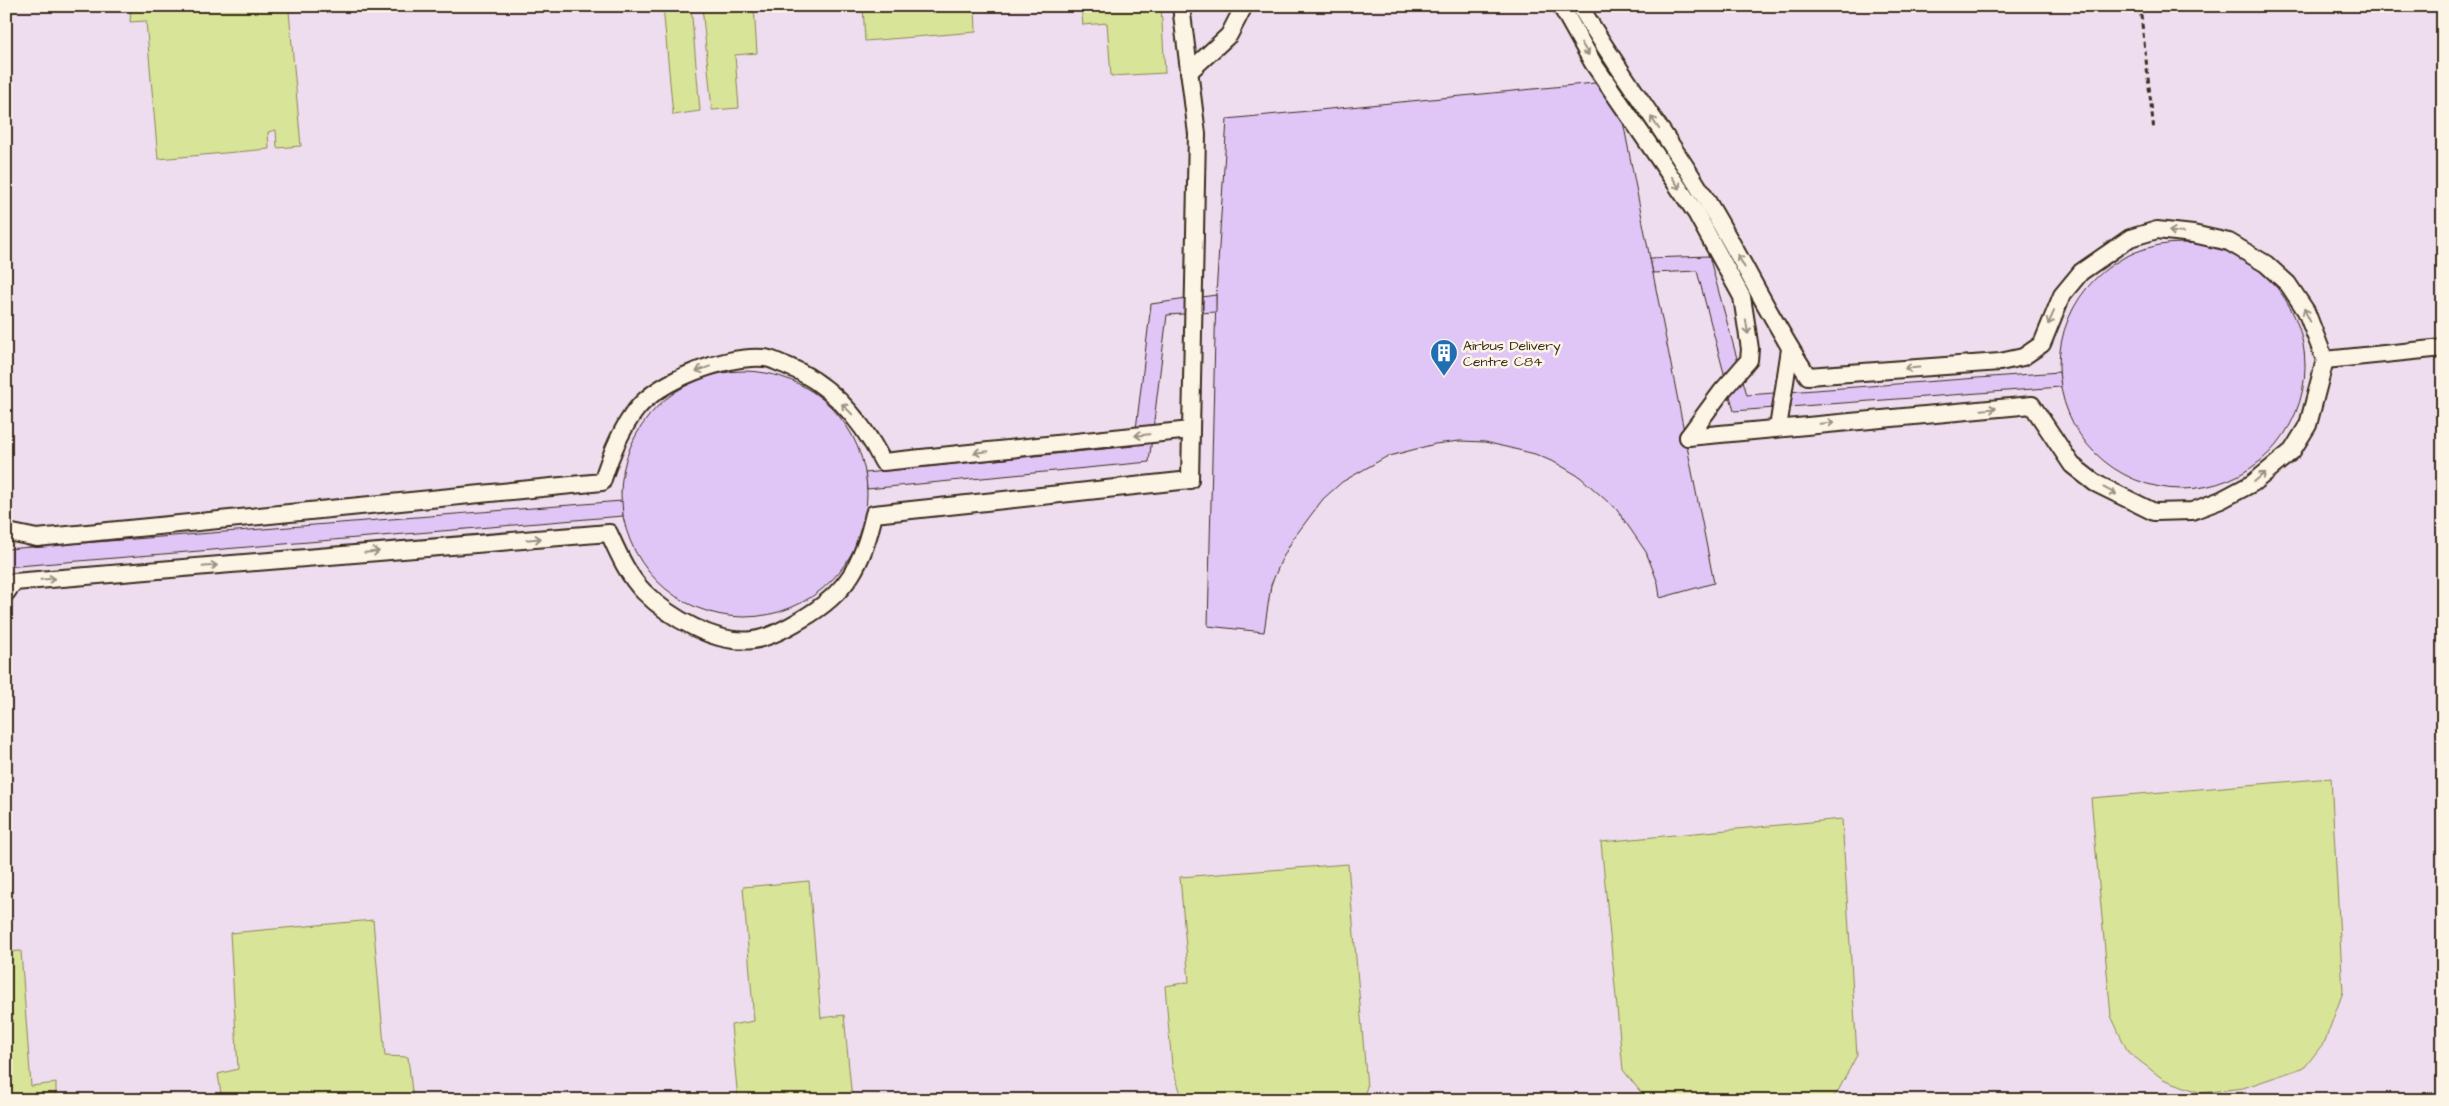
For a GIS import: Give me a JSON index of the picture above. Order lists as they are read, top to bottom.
{
  "places": {
    "building": ["Airbus Delivery Centre C84"]
  }
}
